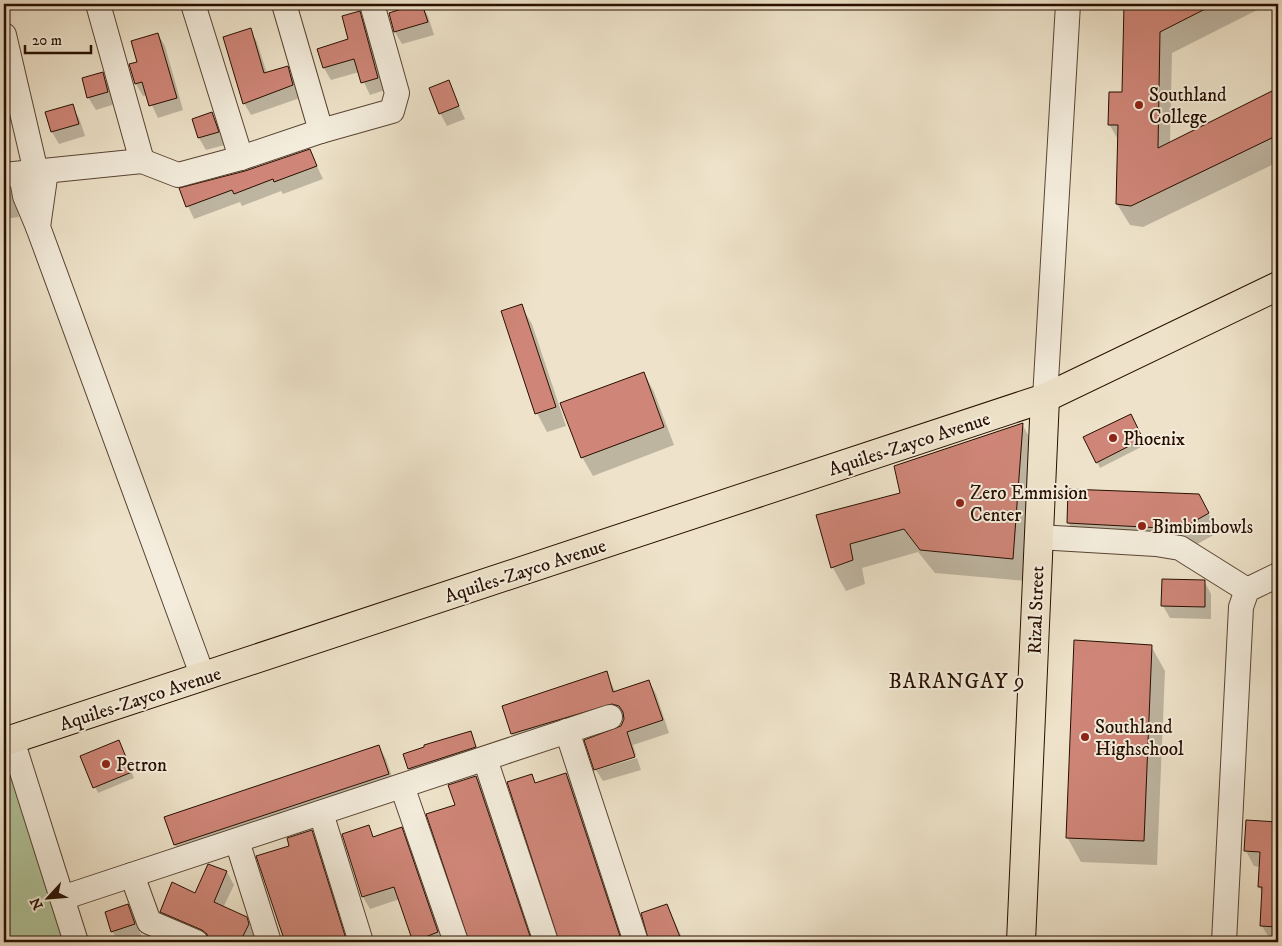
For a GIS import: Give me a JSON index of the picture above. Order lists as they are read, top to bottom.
{
  "streets": {
    "main road": ["Aquiles-Zayco Avenue", "Rizal Street"]
  },
  "crossings": [
    ["Aquiles-Zayco Avenue", "Rizal Street"]
  ],
  "districts": ["BARANGAY 9"],
  "places": [
    "Southland College",
    "Phoenix",
    "Zero Emmision Center",
    "Bimbimbowls",
    "Southland Highschool",
    "Petron"
  ],
  "scale_bar": "20 m",
  "north": "bottom left"
}
